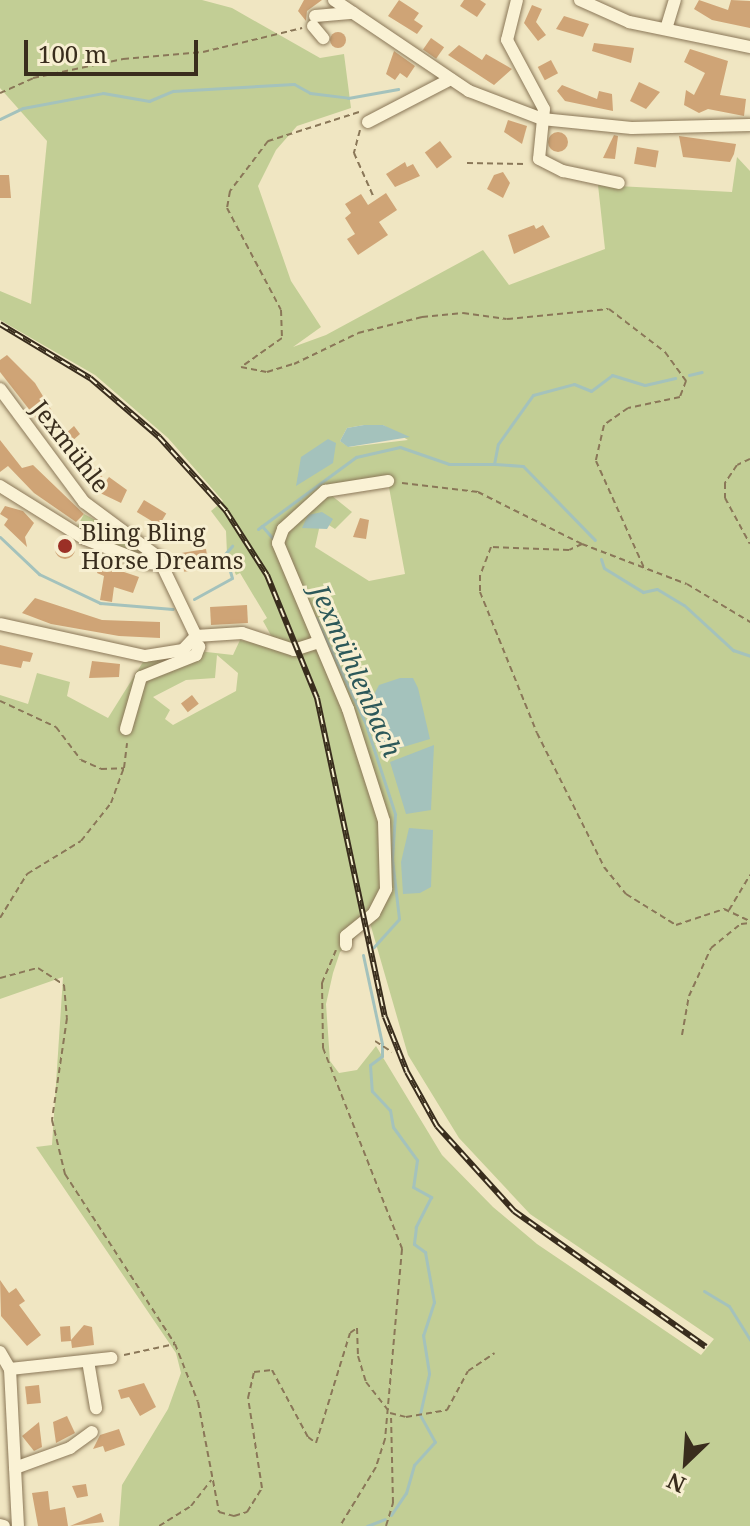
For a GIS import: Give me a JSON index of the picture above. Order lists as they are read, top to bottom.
{
  "streets": {
    "street": ["Jexmühle"]
  },
  "water": ["Jexmühlenbach"],
  "places": ["Bling Bling Horse Dreams"],
  "scale_bar": "100 m",
  "north": "bottom left"
}
